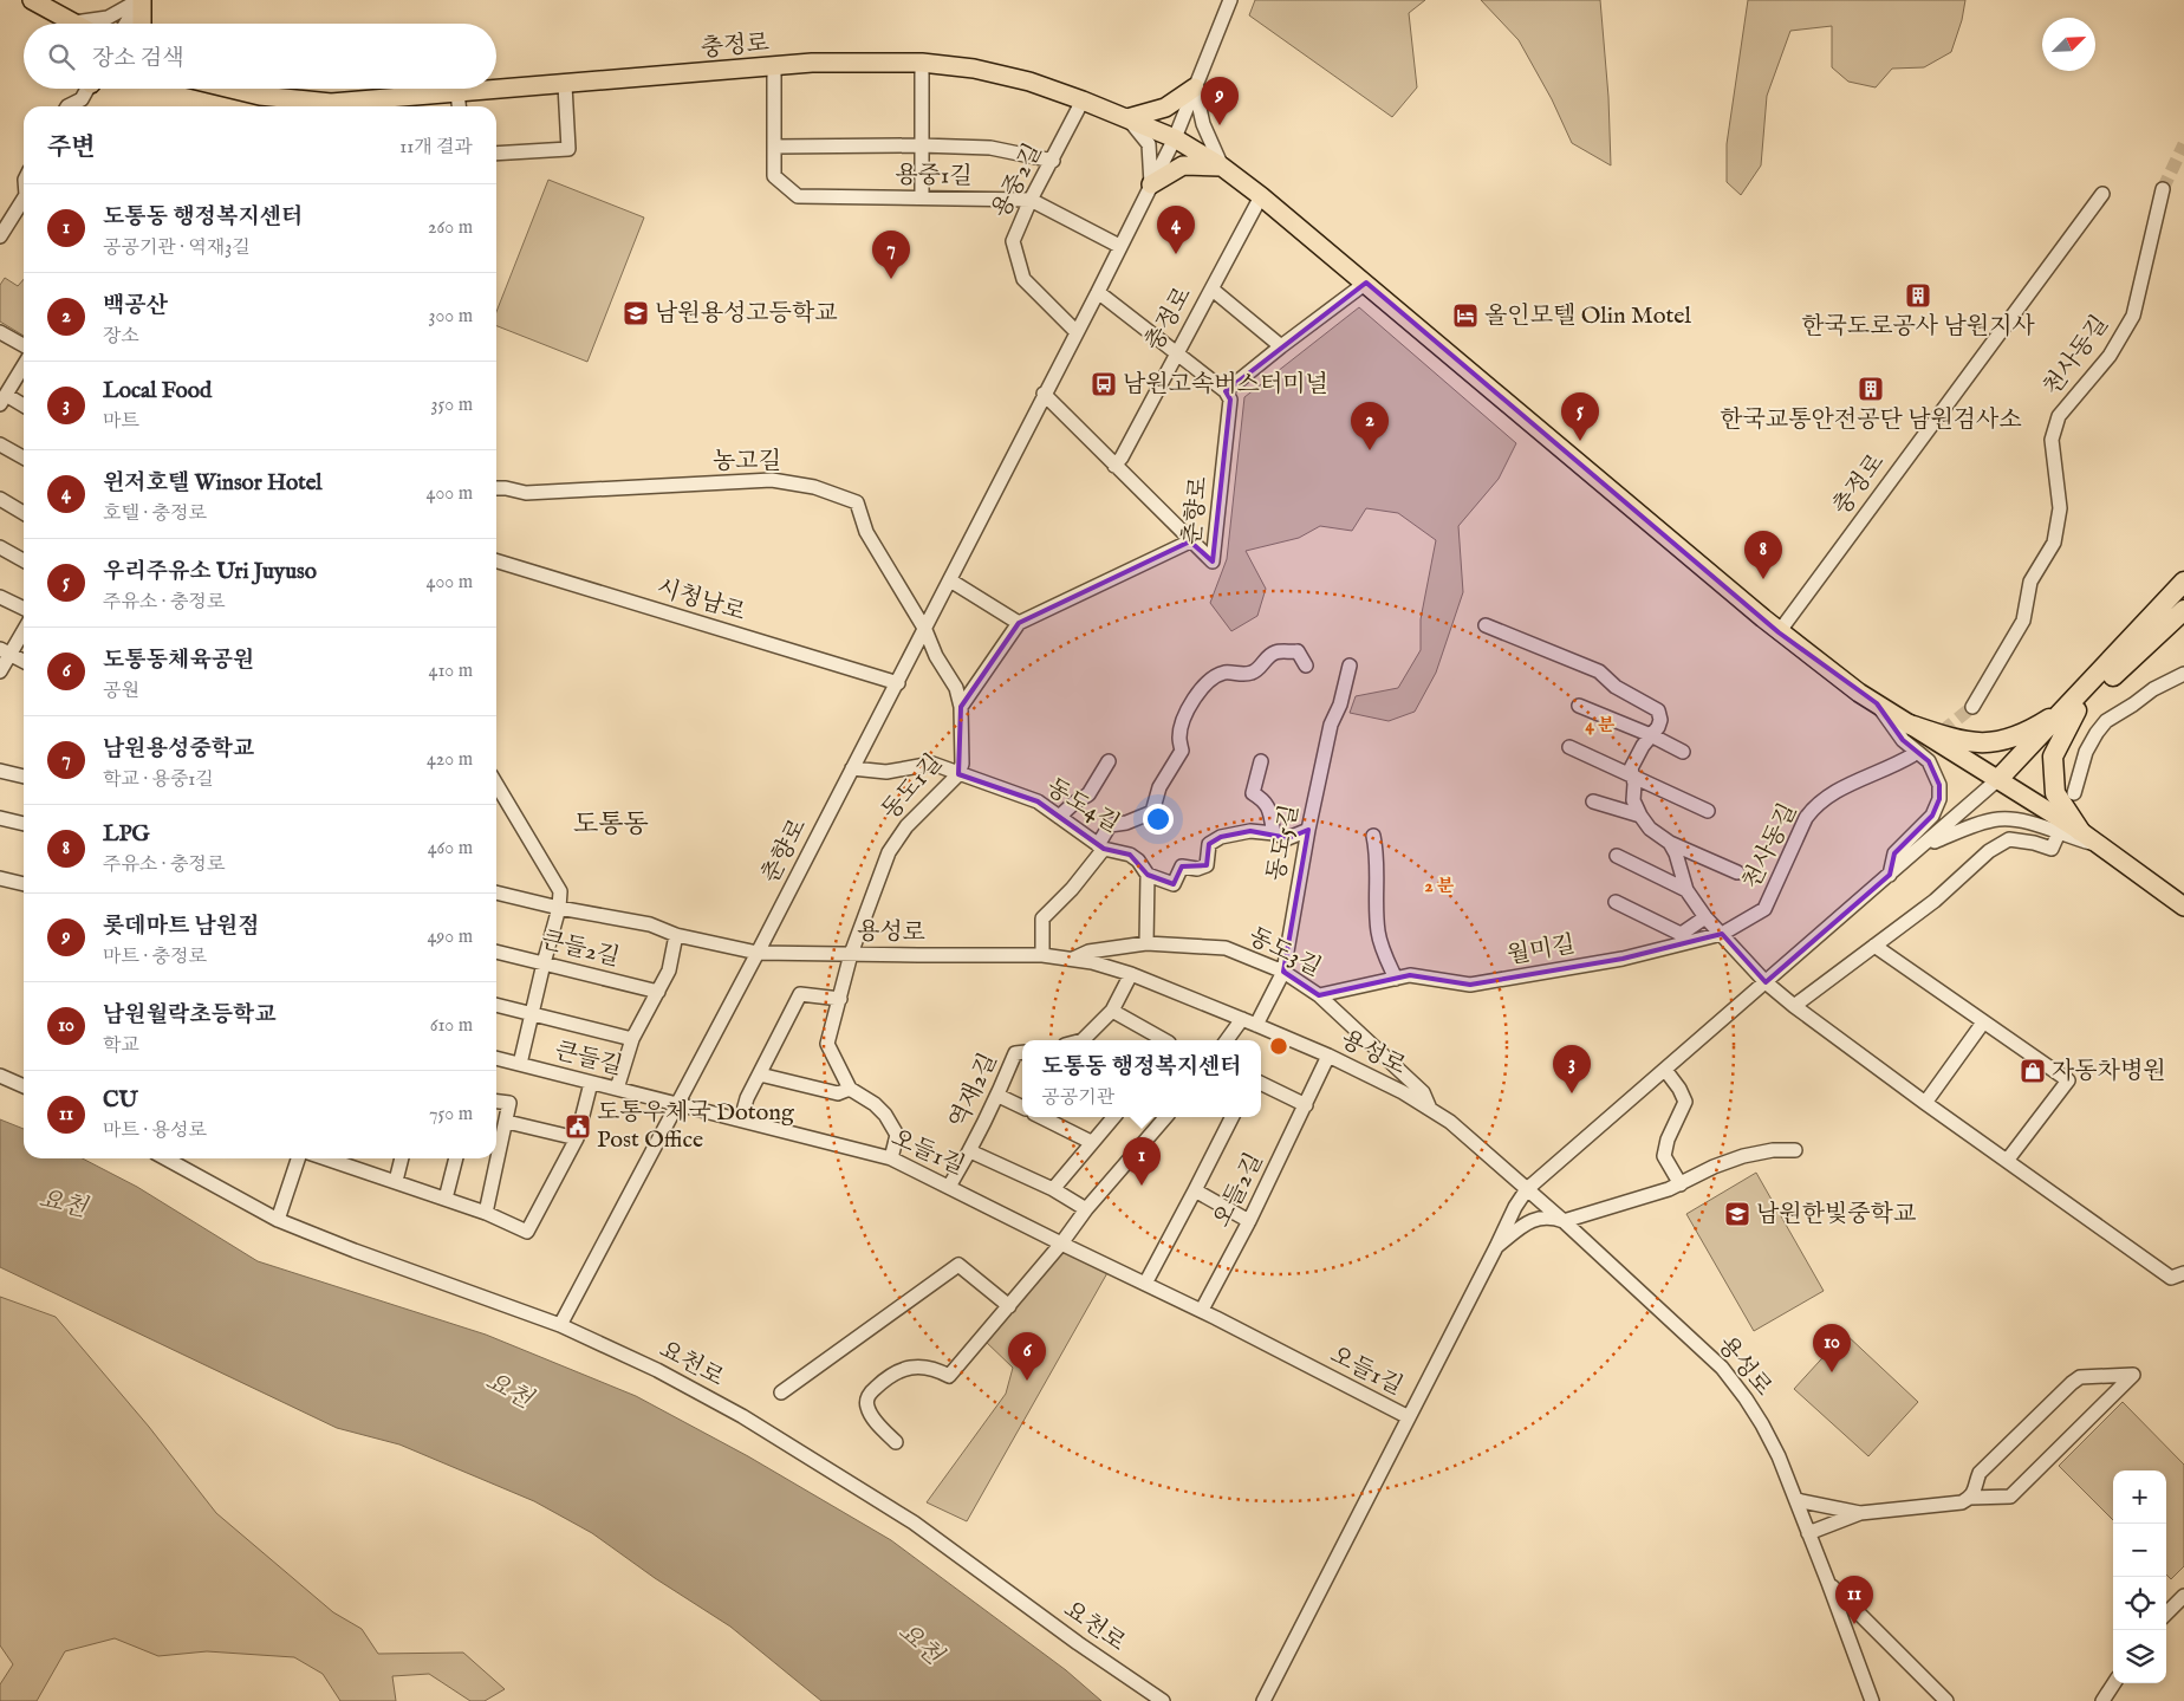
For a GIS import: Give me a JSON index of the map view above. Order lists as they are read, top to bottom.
{
  "streets": {
    "main road": ["충정로"],
    "street": [
      "용중1길",
      "용중2길",
      "천사동길",
      "농고길",
      "춘향로",
      "시청남로",
      "동도1길",
      "동도4길",
      "동도5길",
      "용성로",
      "큰들2길",
      "월미길",
      "동도3길",
      "큰들길",
      "역재2길",
      "오들1길",
      "오들2길",
      "요천로"
    ]
  },
  "crossings": [
    ["충정로", "용중1길"],
    ["충정로", "용중2길"],
    ["충정로", "춘향로"],
    ["용중1길", "용중2길"],
    ["용중1길", "춘향로"],
    ["용중2길", "춘향로"],
    ["천사동길", "월미길"],
    ["농고길", "춘향로"],
    ["농고길", "동도1길"],
    ["춘향로", "시청남로"],
    ["춘향로", "동도1길"],
    ["춘향로", "동도4길"],
    ["춘향로", "용성로"],
    ["춘향로", "큰들길"],
    ["춘향로", "오들1길"],
    ["춘향로", "요천로"],
    ["동도1길", "동도4길"],
    ["동도1길", "용성로"],
    ["동도5길", "용성로"],
    ["동도5길", "동도3길"],
    ["용성로", "동도3길"],
    ["용성로", "오들2길"],
    ["월미길", "동도3길"],
    ["큰들길", "오들1길"],
    ["역재2길", "오들1길"],
    ["오들1길", "오들2길"]
  ],
  "districts": ["도통동"],
  "water": ["요천"],
  "places": {
    "building": ["한국도로공사 남원지사", "한국교통안전공단 남원검사소"],
    "school or university": ["남원용성고등학교", "남원한빛중학교"],
    "hotel": ["올인모텔 Olin Motel"],
    "bus stop": ["남원고속버스터미널"],
    "shop": ["자동차병원"],
    "public building": ["도통우체국 Dotong Post Office"]
  },
  "north": "top right",
  "page": {
    "search": "장소 검색",
    "pins": [
      "9",
      "4",
      "7",
      "5",
      "2",
      "8",
      "3",
      "1",
      "10",
      "6",
      "11"
    ],
    "heading": ["주변", "11개 결과"],
    "list": [
      {
        "mark": "1",
        "name": "도통동 행정복지센터",
        "note": "공공기관 · 역재3길",
        "value": "260 m"
      },
      {
        "mark": "2",
        "name": "백공산",
        "note": "장소",
        "value": "300 m"
      },
      {
        "mark": "3",
        "name": "Local Food",
        "note": "마트",
        "value": "350 m"
      },
      {
        "mark": "4",
        "name": "윈저호텔 Winsor Hotel",
        "note": "호텔 · 충정로",
        "value": "400 m"
      },
      {
        "mark": "5",
        "name": "우리주유소 Uri Juyuso",
        "note": "주유소 · 충정로",
        "value": "400 m"
      },
      {
        "mark": "6",
        "name": "도통동체육공원",
        "note": "공원",
        "value": "410 m"
      },
      {
        "mark": "7",
        "name": "남원용성중학교",
        "note": "학교 · 용중1길",
        "value": "420 m"
      },
      {
        "mark": "8",
        "name": "LPG",
        "note": "주유소 · 충정로",
        "value": "460 m"
      },
      {
        "mark": "9",
        "name": "롯데마트 남원점",
        "note": "마트 · 충정로",
        "value": "490 m"
      },
      {
        "mark": "10",
        "name": "남원월락초등학교",
        "note": "학교",
        "value": "610 m"
      },
      {
        "mark": "11",
        "name": "CU",
        "note": "마트 · 용성로",
        "value": "750 m"
      }
    ],
    "popup": ["도통동 행정복지센터", "공공기관"],
    "map_buttons": ["+", "−"]
  },
  "rings": ["4 분", "2 분"]
}
